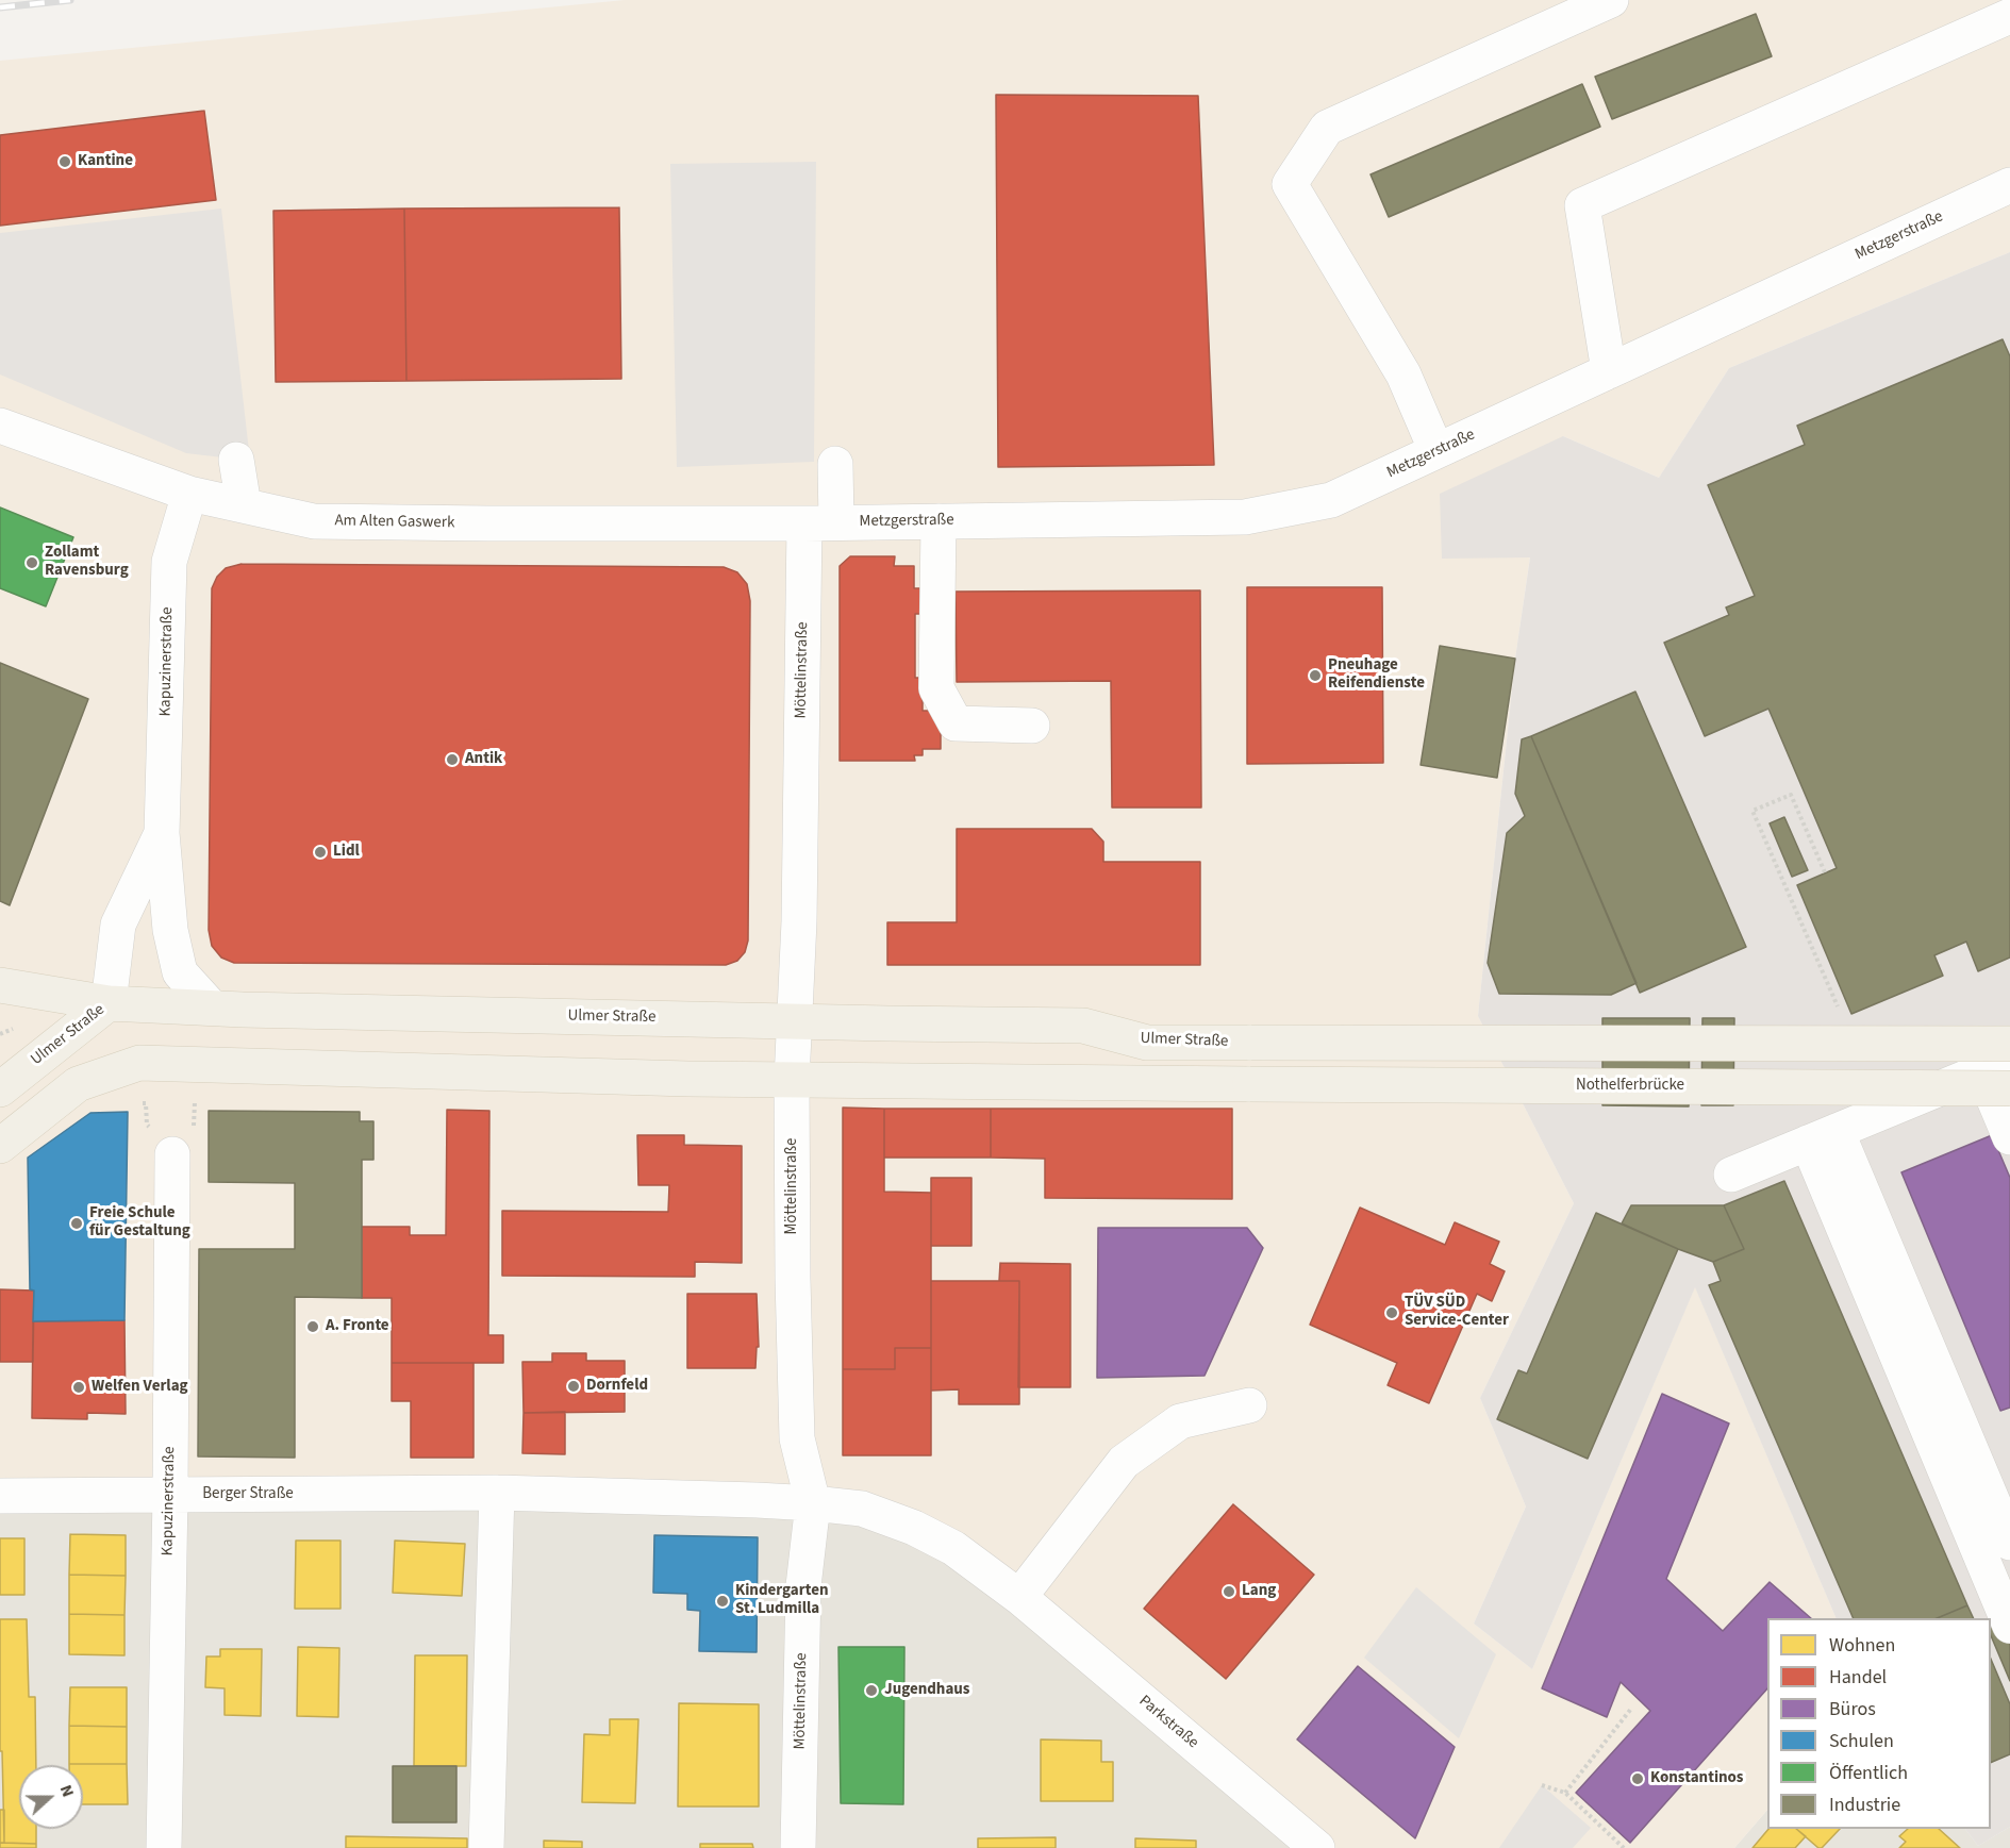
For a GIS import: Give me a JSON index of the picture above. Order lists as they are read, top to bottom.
{
  "streets": {
    "main road": ["Ulmer Straße", "Nothelferbrücke"],
    "street": [
      "Metzgerstraße",
      "Am Alten Gaswerk",
      "Kapuzinerstraße",
      "Möttelinstraße",
      "Berger Straße",
      "Parkstraße"
    ]
  },
  "crossings": [
    ["Metzgerstraße", "Am Alten Gaswerk"],
    ["Metzgerstraße", "Möttelinstraße"],
    ["Am Alten Gaswerk", "Kapuzinerstraße"],
    ["Am Alten Gaswerk", "Möttelinstraße"],
    ["Kapuzinerstraße", "Ulmer Straße"],
    ["Kapuzinerstraße", "Berger Straße"],
    ["Möttelinstraße", "Ulmer Straße"],
    ["Möttelinstraße", "Nothelferbrücke"],
    ["Möttelinstraße", "Berger Straße"],
    ["Möttelinstraße", "Parkstraße"],
    ["Berger Straße", "Parkstraße"]
  ],
  "places": [
    "Kantine",
    "Zollamt Ravensburg",
    "Pneuhage Reifendienste",
    "Antik",
    "Lidl",
    "Freie Schule für Gestaltung",
    "TÜV SÜD Service-Center",
    "A. Fronte",
    "Dornfeld",
    "Welfen Verlag",
    "Lang",
    "Kindergarten St. Ludmilla",
    "Jugendhaus",
    "Konstantinos"
  ],
  "legend": [
    "Wohnen",
    "Handel",
    "Büros",
    "Schulen",
    "Öffentlich",
    "Industrie"
  ],
  "north": "right"
}
